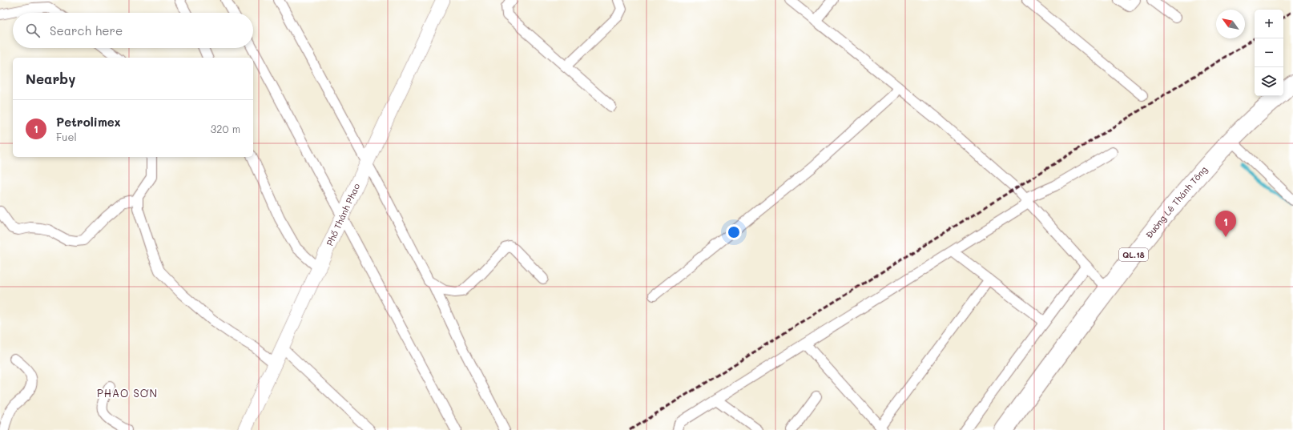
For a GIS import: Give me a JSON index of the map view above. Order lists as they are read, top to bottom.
{
  "streets": {
    "highway": ["Đường Lê Thánh Tông", "QL.18"],
    "street": ["Phố Thành Phao"]
  },
  "districts": ["PHAO SƠN"],
  "north": "top left",
  "page": {
    "map_buttons": ["+", "−"],
    "search": "Search here",
    "heading": "Nearby",
    "list": [
      {
        "mark": "1",
        "name": "Petrolimex",
        "note": "Fuel",
        "value": "320 m"
      }
    ],
    "pins": "1"
  }
}
